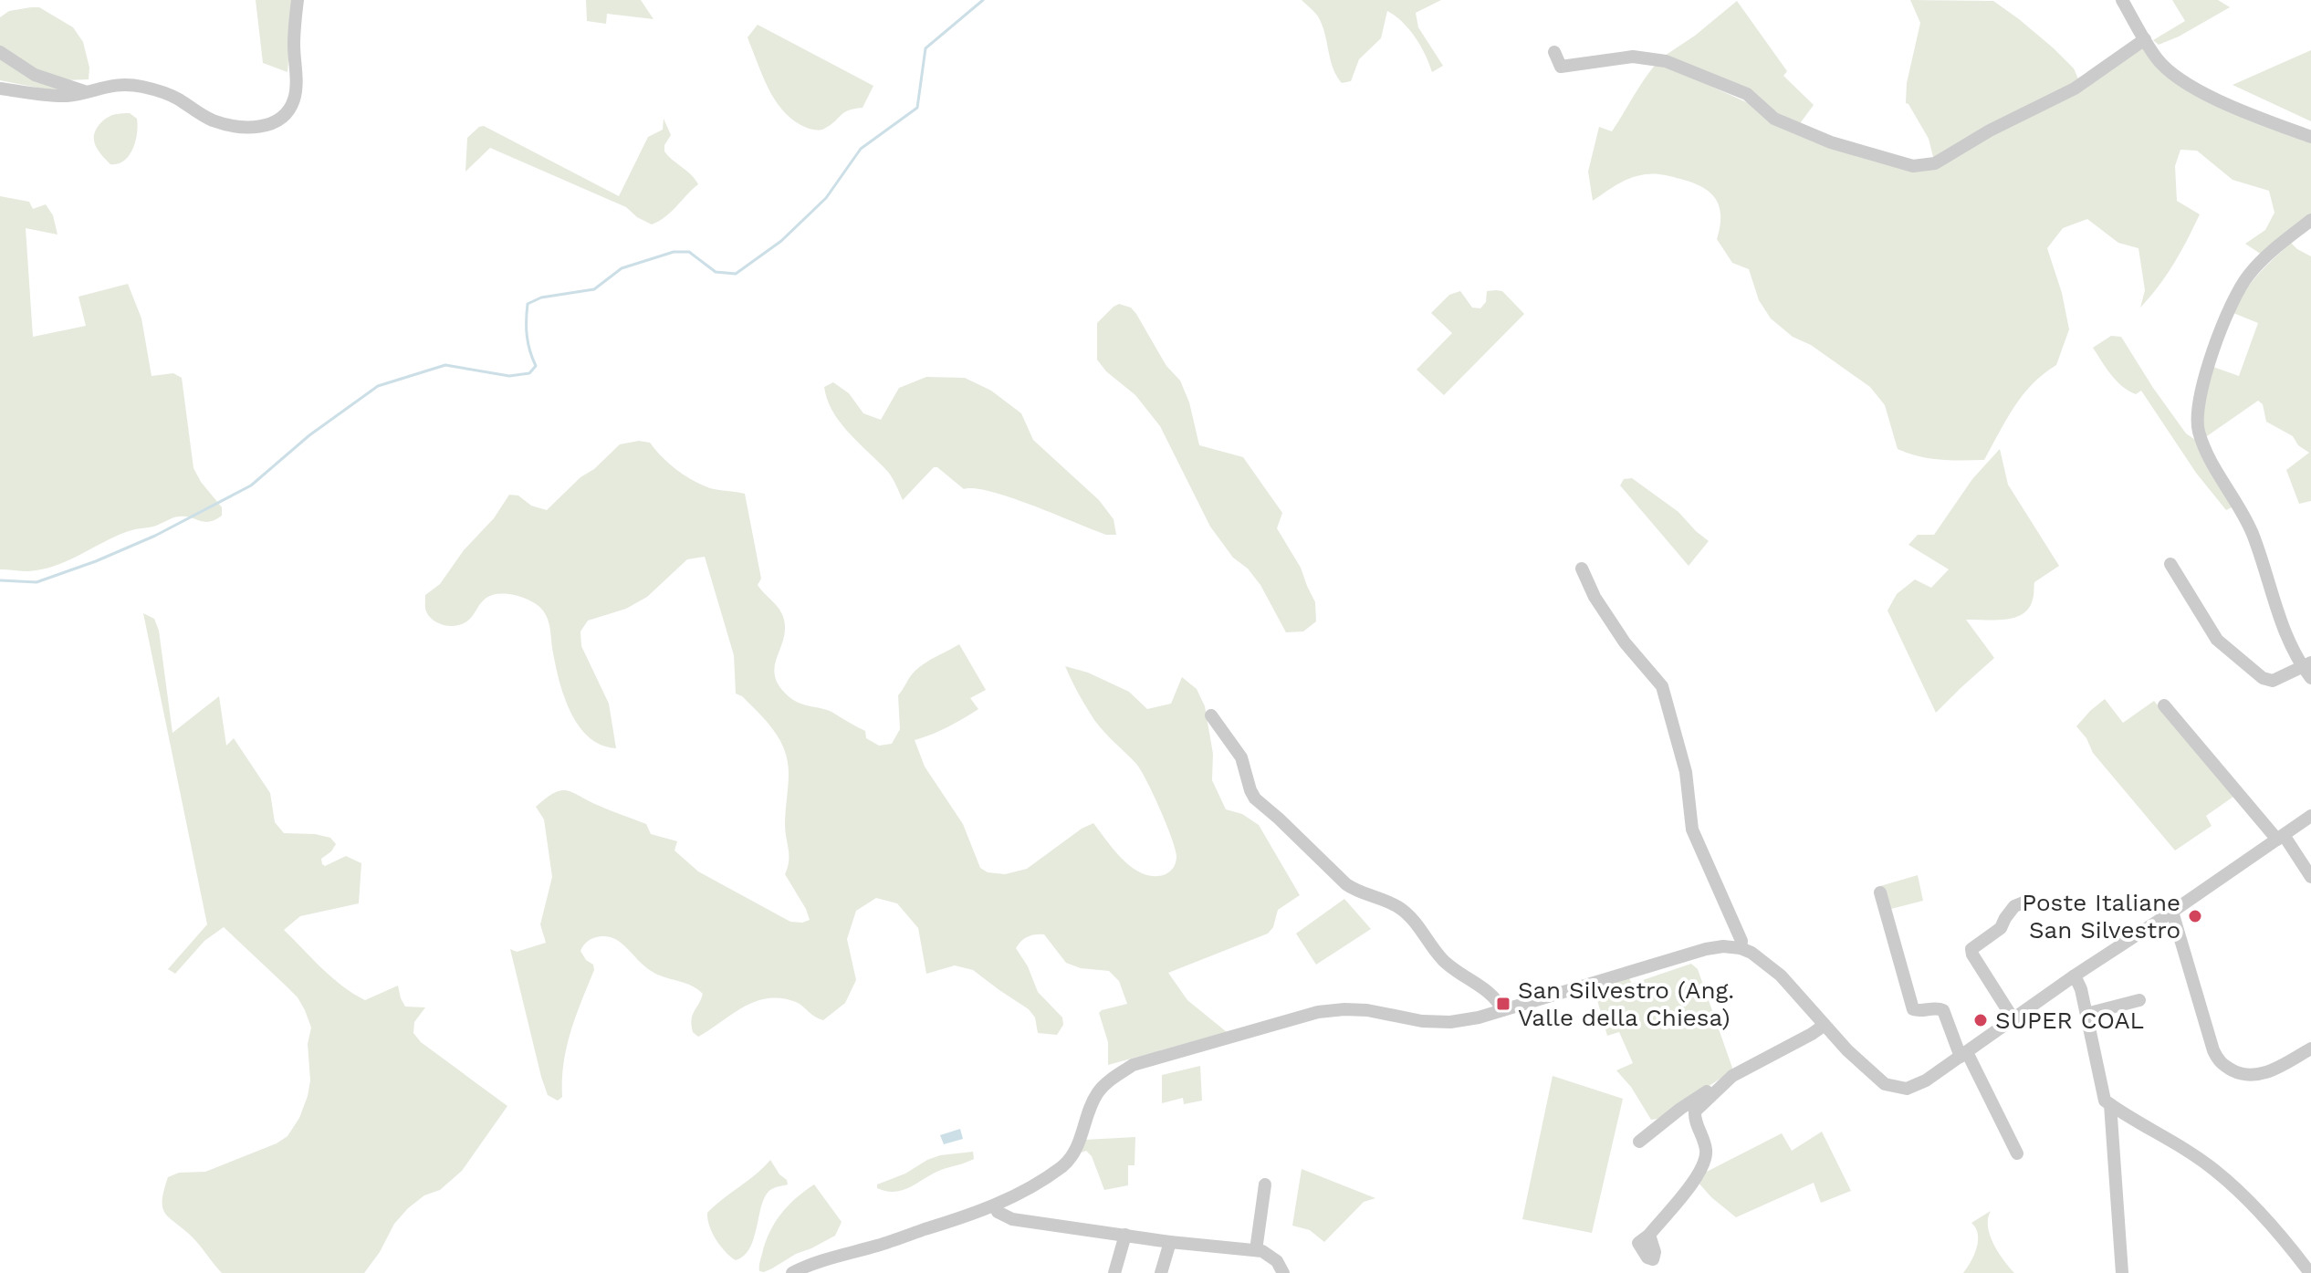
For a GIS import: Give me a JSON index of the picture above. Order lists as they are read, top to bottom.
{
  "places": {
    "other": ["Poste Italiane San Silvestro", "SUPER COAL"],
    "transit": ["San Silvestro (Ang. Valle della Chiesa)"]
  }
}
